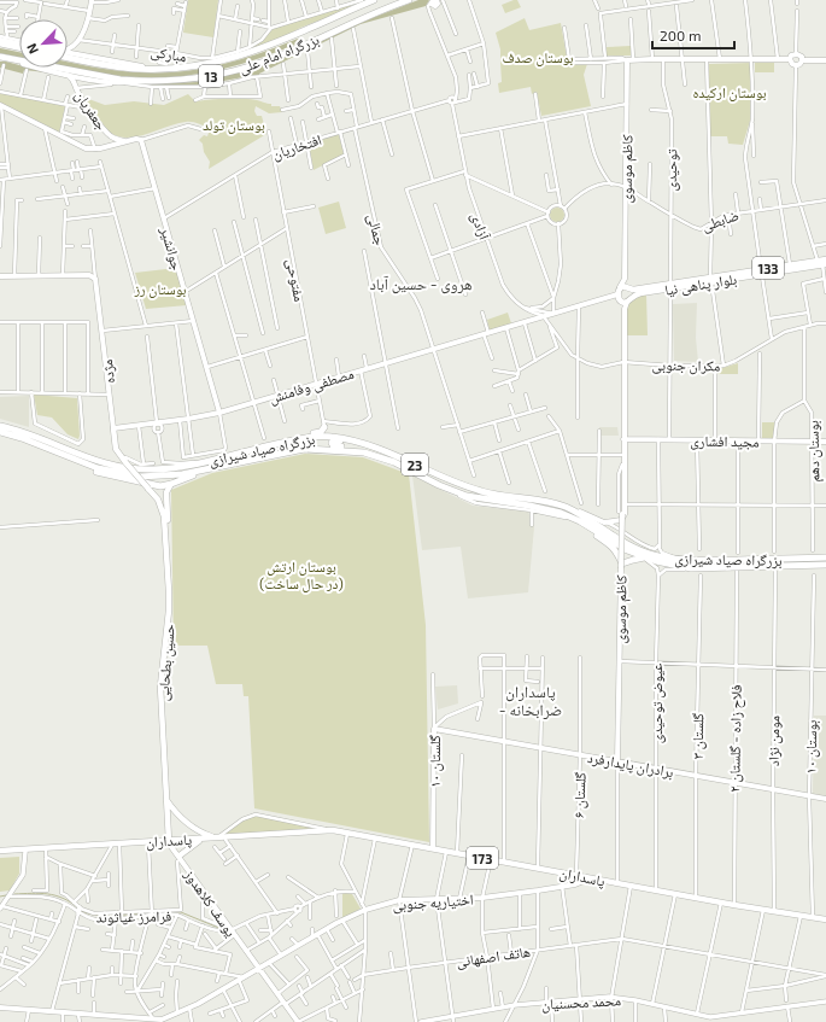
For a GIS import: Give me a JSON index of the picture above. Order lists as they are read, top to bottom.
{
  "streets": {
    "highway": [
      "بزرگراه امام علی",
      "13",
      "بزرگراه صیاد شیرازی",
      "23"
    ],
    "main road": [
      "جعفریان",
      "کاظم موسوی",
      "جوانشیر",
      "133",
      "بلوار پناهی نیا",
      "مژده",
      "مصطفی وفامنش",
      "مجید افشاری",
      "حسین بطحایی",
      "گلستان ۱۰",
      "برادران پایدارفرد",
      "پاسداران",
      "173",
      "اختیاریه جنوبی",
      "یوسف کلاهدوز"
    ],
    "street": [
      "مبارکی",
      "افتخاریان",
      "توحیدی",
      "ضابطی",
      "آزادی",
      "جمالی",
      "مفتوحی",
      "مکران جنوبی",
      "بوستان دهم",
      "عیوض توحیدی",
      "گلستان ۳",
      "فلاح زاده - گلستان ۲",
      "مومن نژاد",
      "بوستان ۱۰",
      "گلستان ۶",
      "فرامرز غیاثوند",
      "هاتف اصفهانی",
      "محمد محسنیان"
    ]
  },
  "crossings": [
    ["افتخاریان", "آزادی"],
    ["افتخاریان", "جمالی"],
    ["افتخاریان", "جوانشیر"],
    ["افتخاریان", "مفتوحی"],
    ["کاظم موسوی", "ضابطی"],
    ["کاظم موسوی", "مکران جنوبی"],
    ["کاظم موسوی", "مجید افشاری"],
    ["کاظم موسوی", "برادران پایدارفرد"],
    ["توحیدی", "ضابطی"],
    ["توحیدی", "بلوار پناهی نیا"],
    ["توحیدی", "مکران جنوبی"],
    ["توحیدی", "مجید افشاری"],
    ["آزادی", "مصطفی وفامنش"],
    ["جمالی", "مصطفی وفامنش"],
    ["جوانشیر", "مصطفی وفامنش"],
    ["مفتوحی", "مصطفی وفامنش"],
    ["مکران جنوبی", "بوستان دهم"],
    ["مژده", "مصطفی وفامنش"],
    ["مژده", "حسین بطحایی"],
    ["مجید افشاری", "بوستان دهم"],
    ["حسین بطحایی", "پاسداران"],
    ["حسین بطحایی", "یوسف کلاهدوز"],
    ["عیوض توحیدی", "برادران پایدارفرد"],
    ["عیوض توحیدی", "پاسداران"],
    ["گلستان ۳", "برادران پایدارفرد"],
    ["گلستان ۳", "پاسداران"],
    ["فلاح زاده - گلستان ۲", "برادران پایدارفرد"],
    ["فلاح زاده - گلستان ۲", "پاسداران"],
    ["مومن نژاد", "برادران پایدارفرد"],
    ["مومن نژاد", "پاسداران"],
    ["بوستان ۱۰", "برادران پایدارفرد"],
    ["بوستان ۱۰", "پاسداران"],
    ["گلستان ۱۰", "برادران پایدارفرد"],
    ["گلستان ۱۰", "پاسداران"],
    ["برادران پایدارفرد", "گلستان ۶"],
    ["گلستان ۶", "پاسداران"],
    ["پاسداران", "اختیاریه جنوبی"],
    ["پاسداران", "یوسف کلاهدوز"],
    ["اختیاریه جنوبی", "یوسف کلاهدوز"],
    ["یوسف کلاهدوز", "فرامرز غیاثوند"]
  ],
  "districts": ["هروی - حسین آباد", "پاسداران - ضرابخانه"],
  "parks": [
    "بوستان صدف",
    "بوستان ارکیده",
    "بوستان تولد",
    "بوستان رز",
    "بوستان ارتش (در حال ساخت)"
  ],
  "scale_bar": "200 m",
  "north": "bottom left"
}
